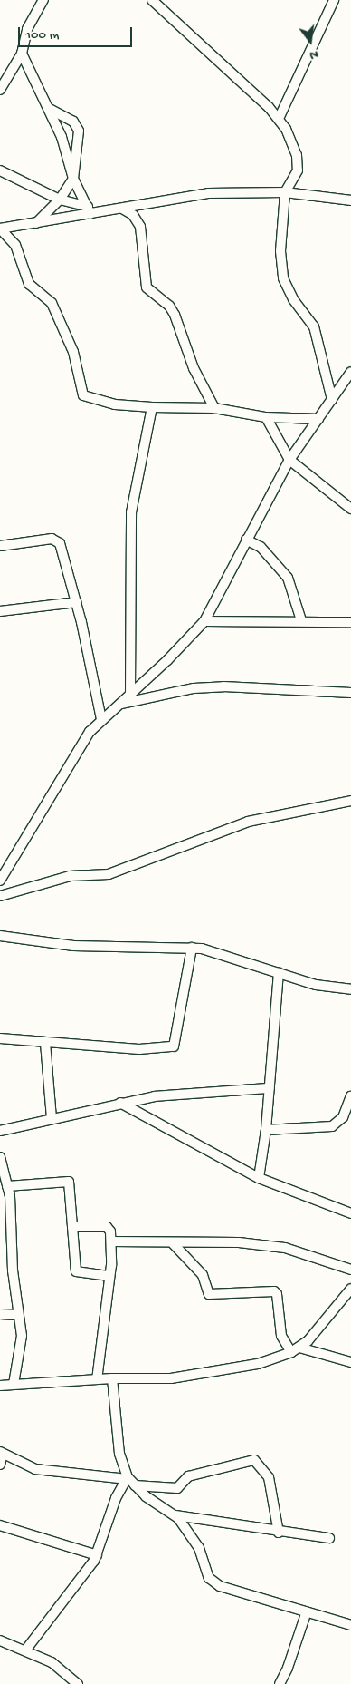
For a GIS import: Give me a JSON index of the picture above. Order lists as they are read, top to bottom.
{
  "scale_bar": "100 m",
  "north": "bottom"
}
